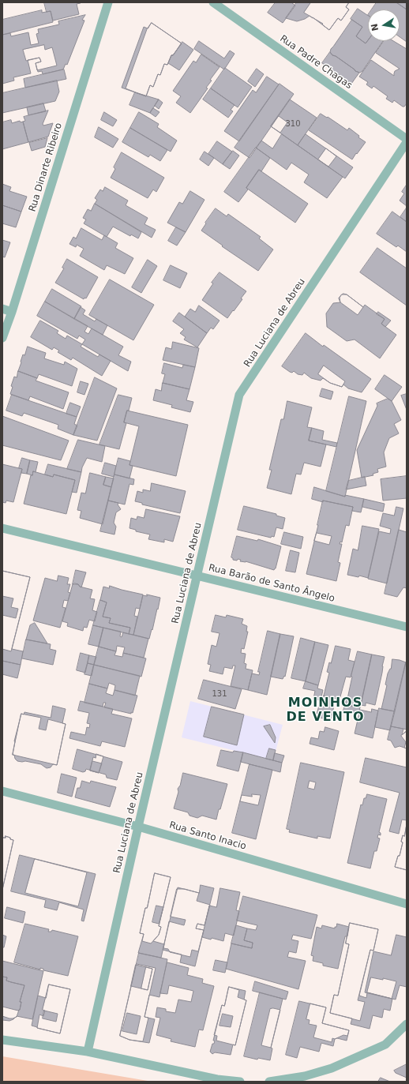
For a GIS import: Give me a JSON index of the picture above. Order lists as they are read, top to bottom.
{
  "streets": {
    "street": [
      "Rua Padre Chagas",
      "Rua Dinarte Ribeiro",
      "Rua Luciana de Abreu",
      "Rua Barão de Santo Ângelo",
      "Rua Santo Inacio"
    ]
  },
  "crossings": [
    ["Rua Luciana de Abreu", "Rua Barão de Santo Ângelo"],
    ["Rua Luciana de Abreu", "Rua Santo Inacio"]
  ],
  "districts": ["MOINHOS DE VENTO"],
  "house_numbers": ["310", "131"],
  "north": "left"
}
